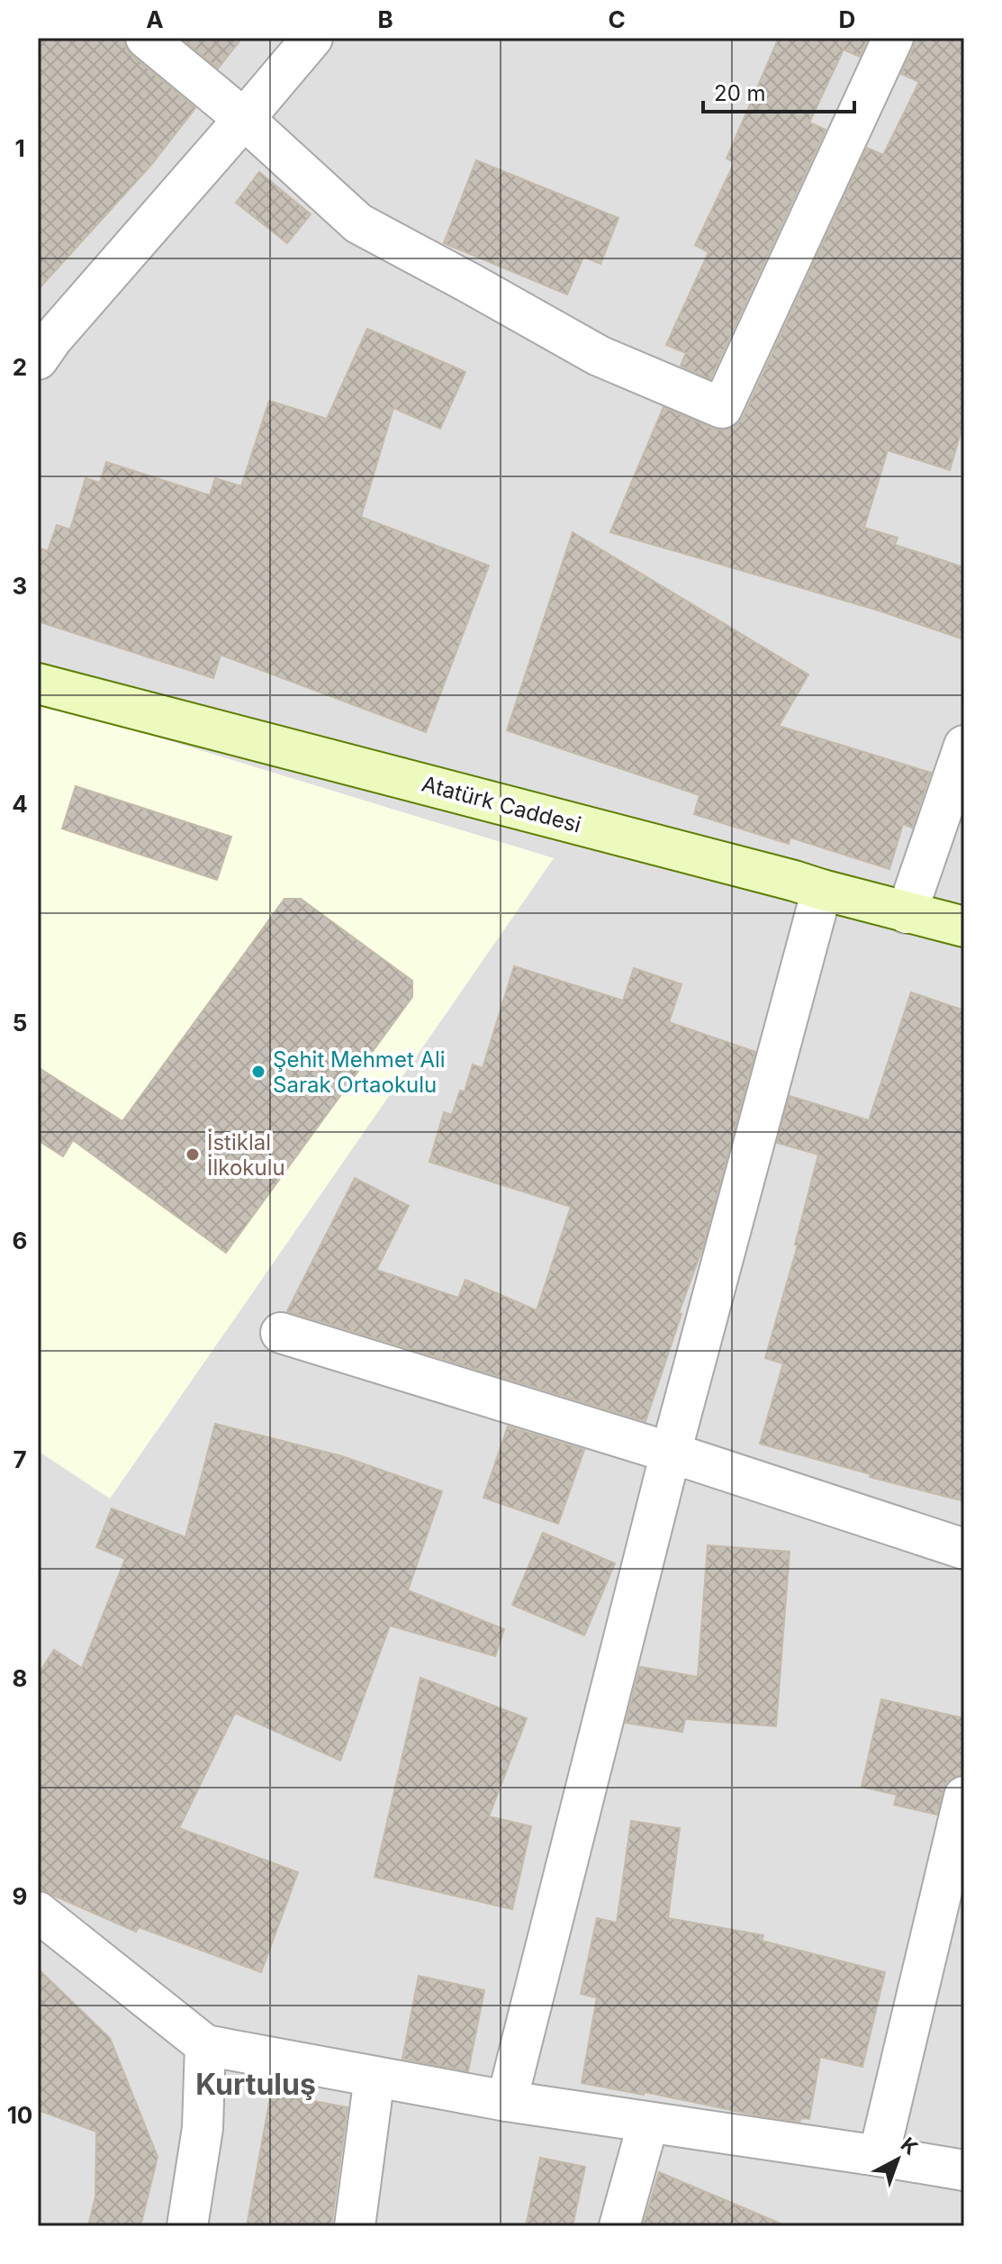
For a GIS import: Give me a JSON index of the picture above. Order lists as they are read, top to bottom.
{
  "streets": {
    "main road": ["Atatürk Caddesi"]
  },
  "districts": ["Kurtuluş"],
  "places": ["Şehit Mehmet Ali Sarak Ortaokulu", "İstiklal İlkokulu"],
  "scale_bar": "20 m",
  "north": "top right",
  "grid": {
    "columns": [
      "A",
      "B",
      "C",
      "D"
    ],
    "rows": [
      "1",
      "2",
      "3",
      "4",
      "5",
      "6",
      "7",
      "8",
      "9",
      "10"
    ]
  }
}
